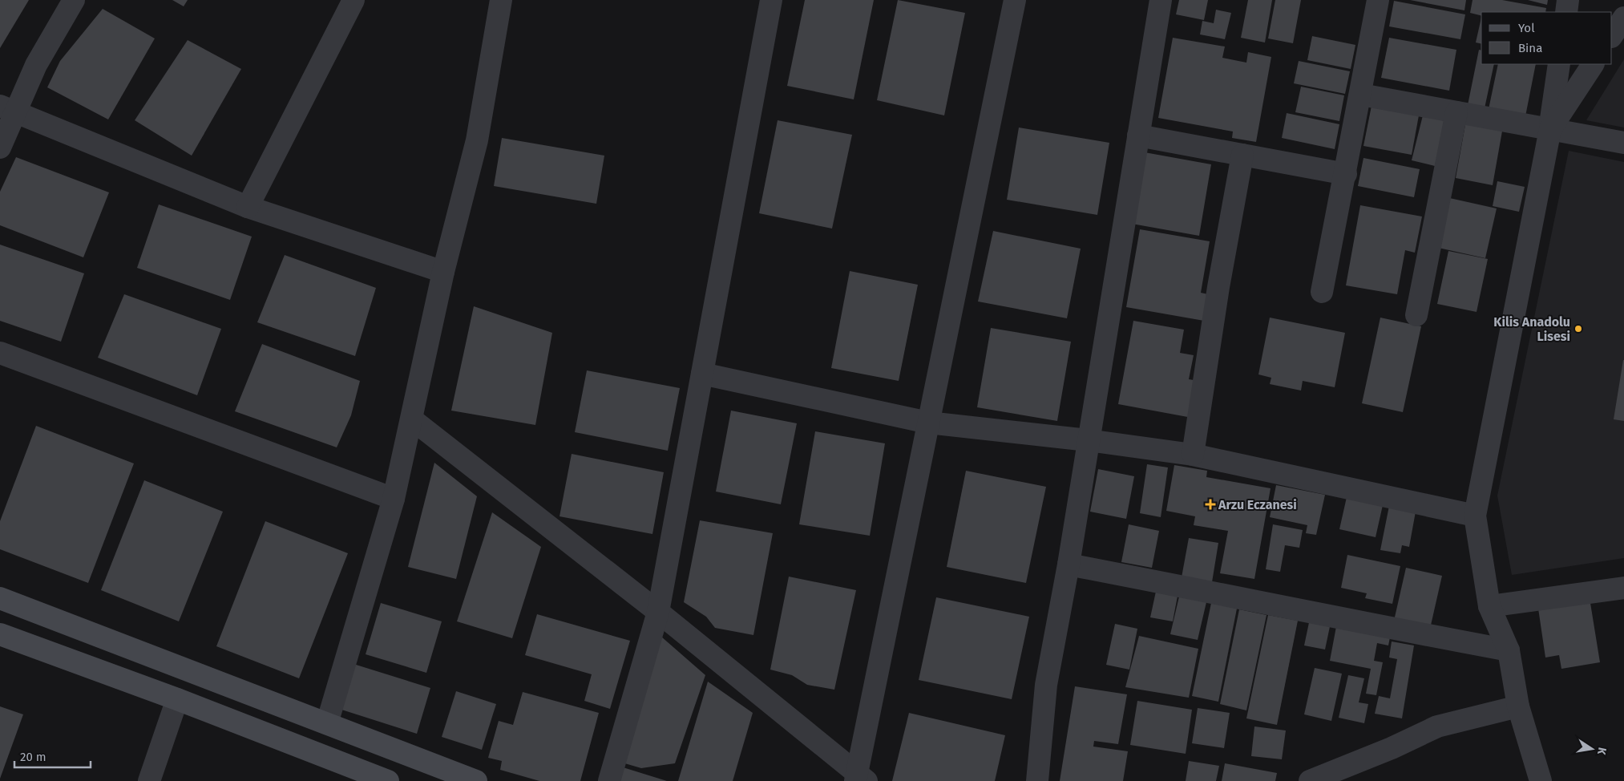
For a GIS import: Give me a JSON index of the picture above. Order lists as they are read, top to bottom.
{
  "places": {
    "other": ["Kilis Anadolu Lisesi"],
    "health": ["Arzu Eczanesi"]
  },
  "legend": ["Yol", "Bina"],
  "scale_bar": "20 m",
  "north": "right"
}
